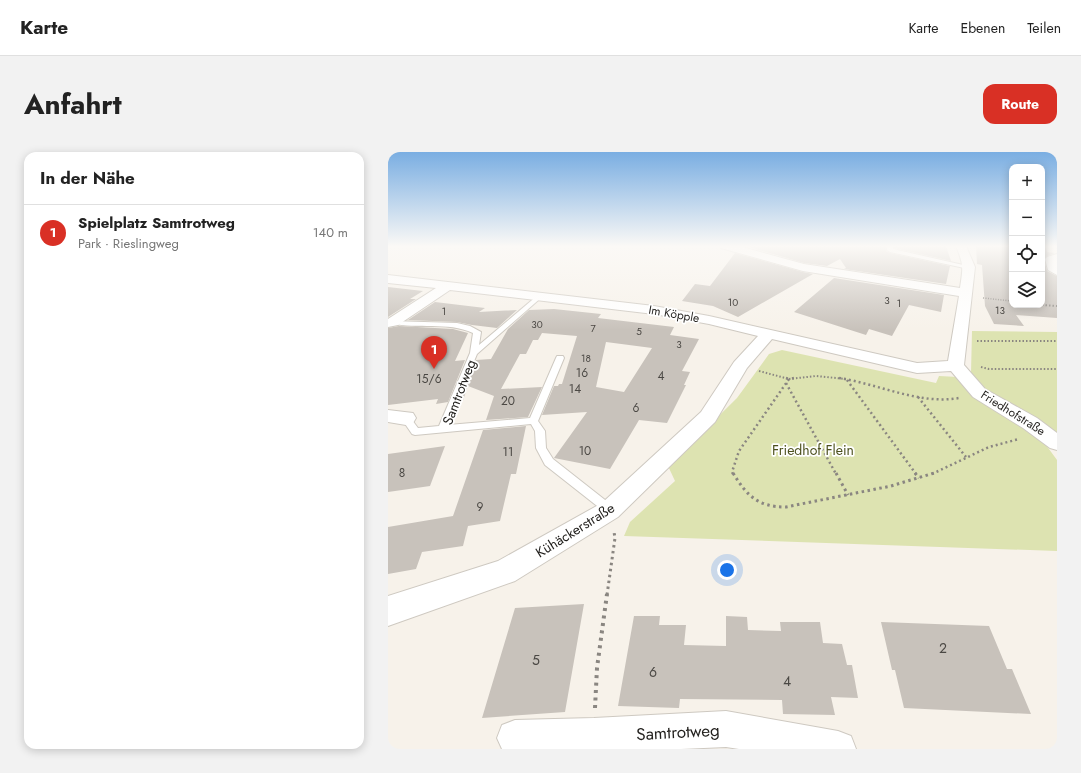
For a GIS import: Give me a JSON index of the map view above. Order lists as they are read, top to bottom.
{
  "streets": {
    "street": [
      "Im Köpple",
      "Samtrotweg",
      "Friedhofstraße",
      "Kühäckerstraße"
    ]
  },
  "crossings": [
    ["Im Köpple", "Samtrotweg"],
    ["Im Köpple", "Friedhofstraße"],
    ["Im Köpple", "Kühäckerstraße"]
  ],
  "parks": ["Friedhof Flein"],
  "house_numbers": [
    "3",
    "10",
    "1",
    "13",
    "1",
    "30",
    "7",
    "5",
    "3",
    "18",
    "16",
    "4",
    "15/6",
    "14",
    "20",
    "6",
    "10",
    "11",
    "8",
    "9",
    "2",
    "5",
    "6",
    "4"
  ],
  "page": {
    "header": "Karte",
    "nav": ["Karte", "Ebenen", "Teilen"],
    "title": "Anfahrt",
    "buttons": "Route",
    "heading": "In der Nähe",
    "map_buttons": ["+", "−"],
    "list": [
      {
        "mark": "1",
        "name": "Spielplatz Samtrotweg",
        "note": "Park · Rieslingweg",
        "value": "140 m"
      }
    ],
    "pins": "1"
  }
}
